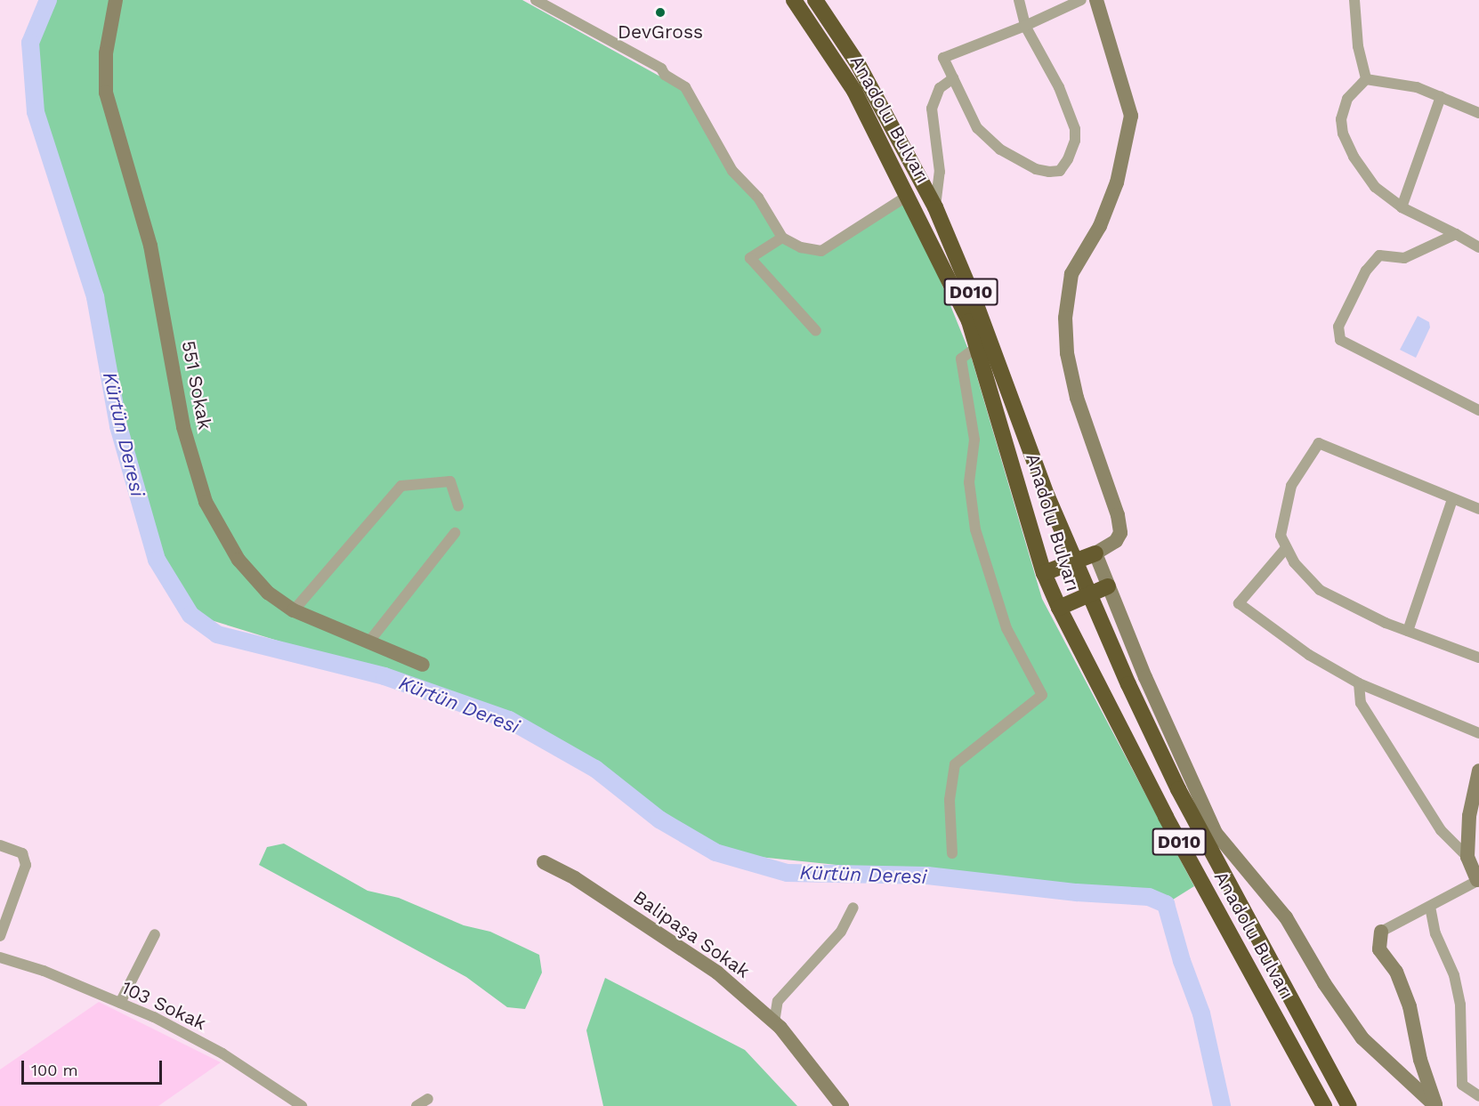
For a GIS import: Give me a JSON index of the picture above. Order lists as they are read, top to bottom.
{
  "streets": {
    "highway": ["Anadolu Bulvarı", "D010"],
    "street": ["551 Sokak", "Balipaşa Sokak", "103 Sokak"]
  },
  "water": ["Kürtün Deresi"],
  "places": ["DevGross"],
  "scale_bar": "100 m"
}
